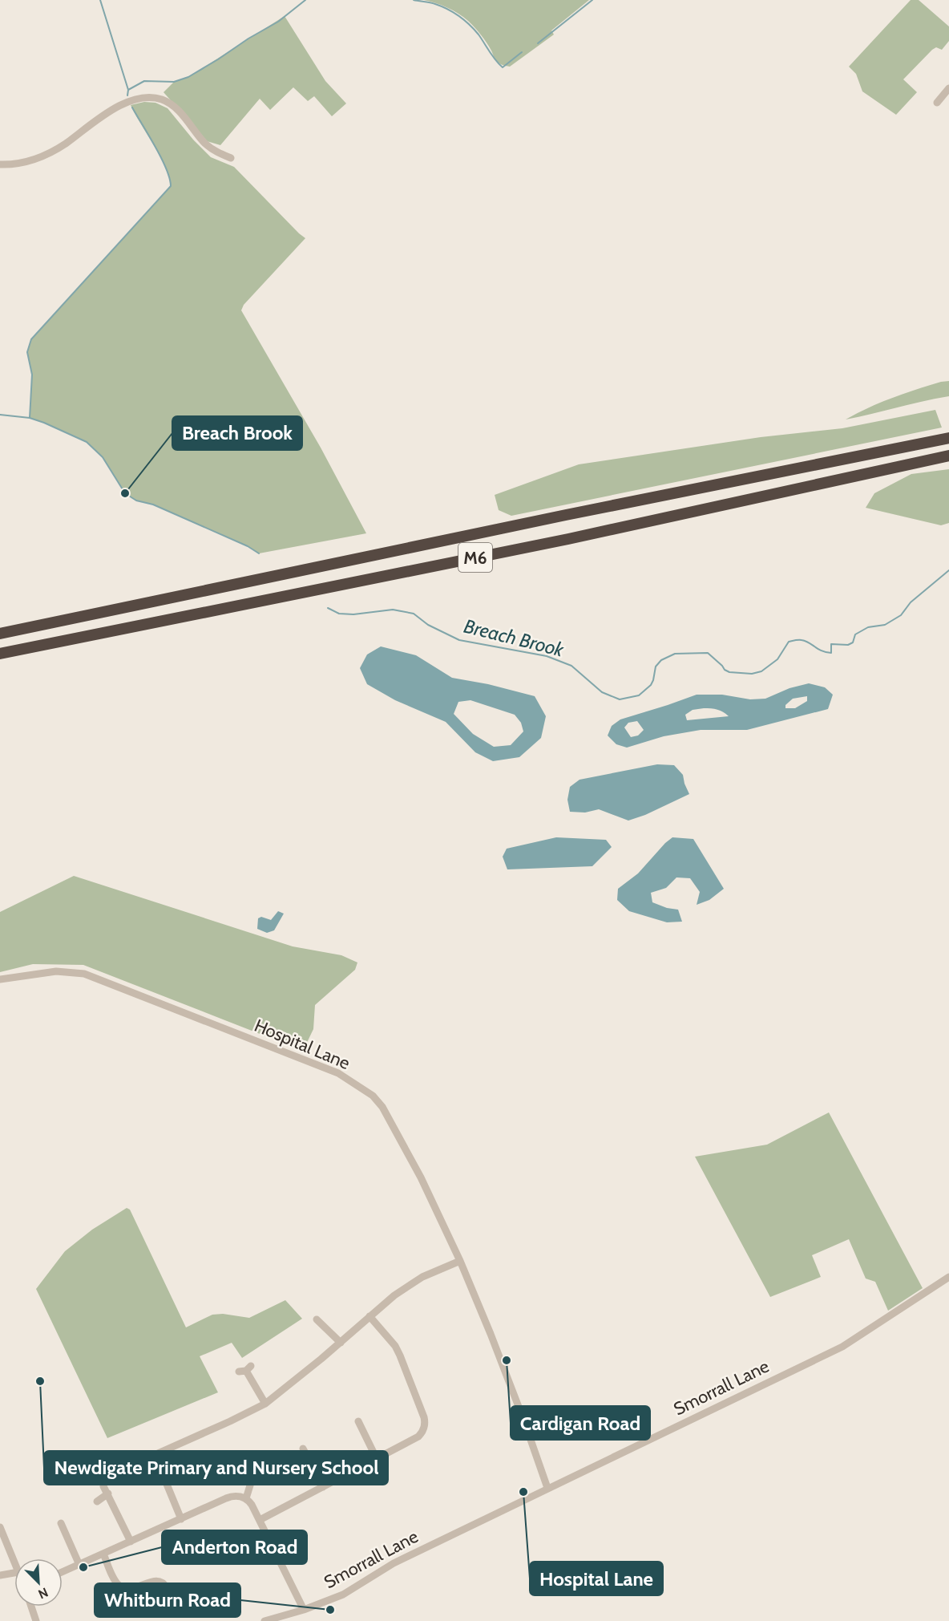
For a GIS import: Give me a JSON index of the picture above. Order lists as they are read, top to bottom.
{
  "streets": {
    "highway": ["M6"],
    "street": ["Hospital Lane", "Smorrall Lane"]
  },
  "crossings": [
    ["Hospital Lane", "Smorrall Lane"]
  ],
  "water": ["Breach Brook"],
  "places": [
    "Breach Brook",
    "Cardigan Road",
    "Newdigate Primary and Nursery School",
    "Hospital Lane",
    "Anderton Road",
    "Whitburn Road"
  ],
  "north": "bottom right"
}
